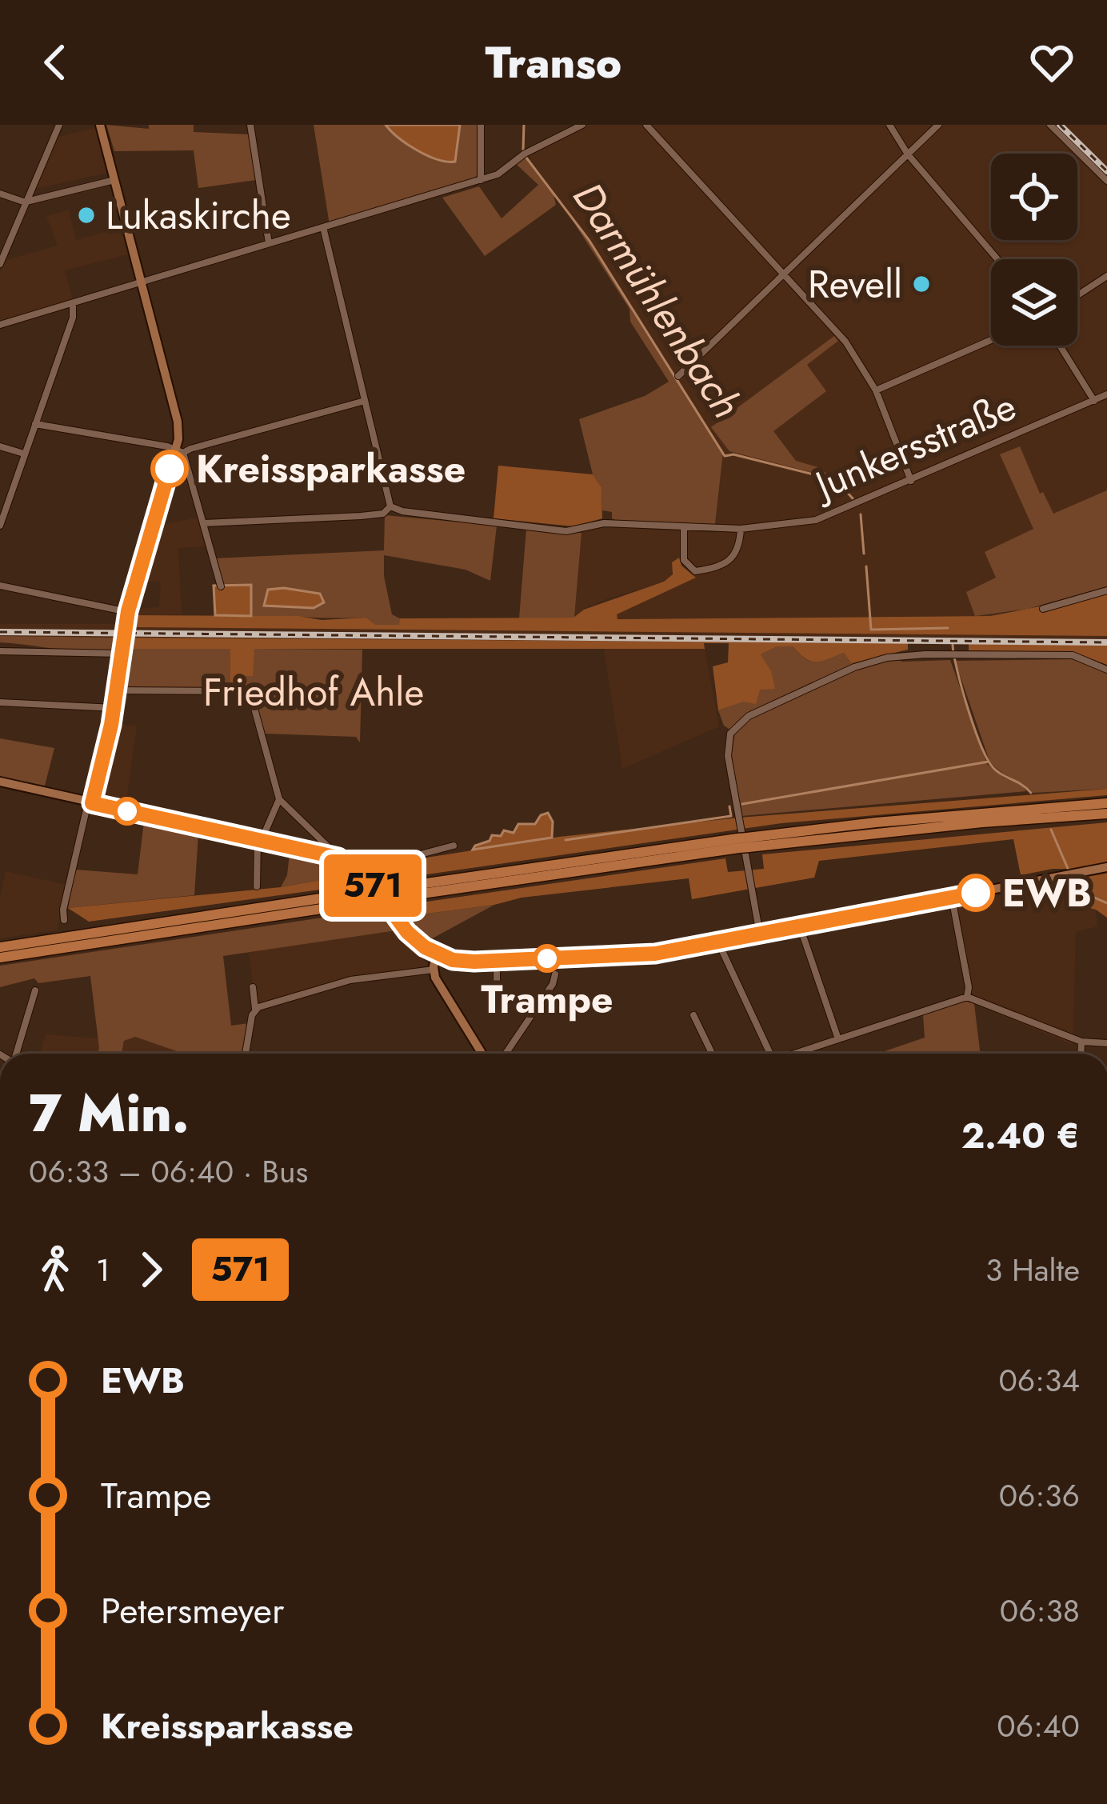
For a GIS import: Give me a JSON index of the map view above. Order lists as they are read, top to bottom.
{
  "streets": {
    "street": ["Junkersstraße"]
  },
  "water": ["Darmühlenbach"],
  "parks": ["Friedhof Ahle"],
  "places": [
    "Lukaskirche",
    "Revell",
    "Kreissparkasse",
    "EWB",
    "Trampe"
  ],
  "lines": ["bus line 571"],
  "page": {
    "header": "Transo",
    "on_map": "571",
    "heading": ["7 Min.", "06:33 – 06:40 · Bus", "2.40 €"],
    "legs": ["1", "571", "3 Halte"],
    "list": [
      {
        "name": "EWB",
        "value": "06:34"
      },
      {
        "name": "Trampe",
        "value": "06:36"
      },
      {
        "name": "Petersmeyer",
        "value": "06:38"
      },
      {
        "name": "Kreissparkasse",
        "value": "06:40"
      }
    ]
  }
}
